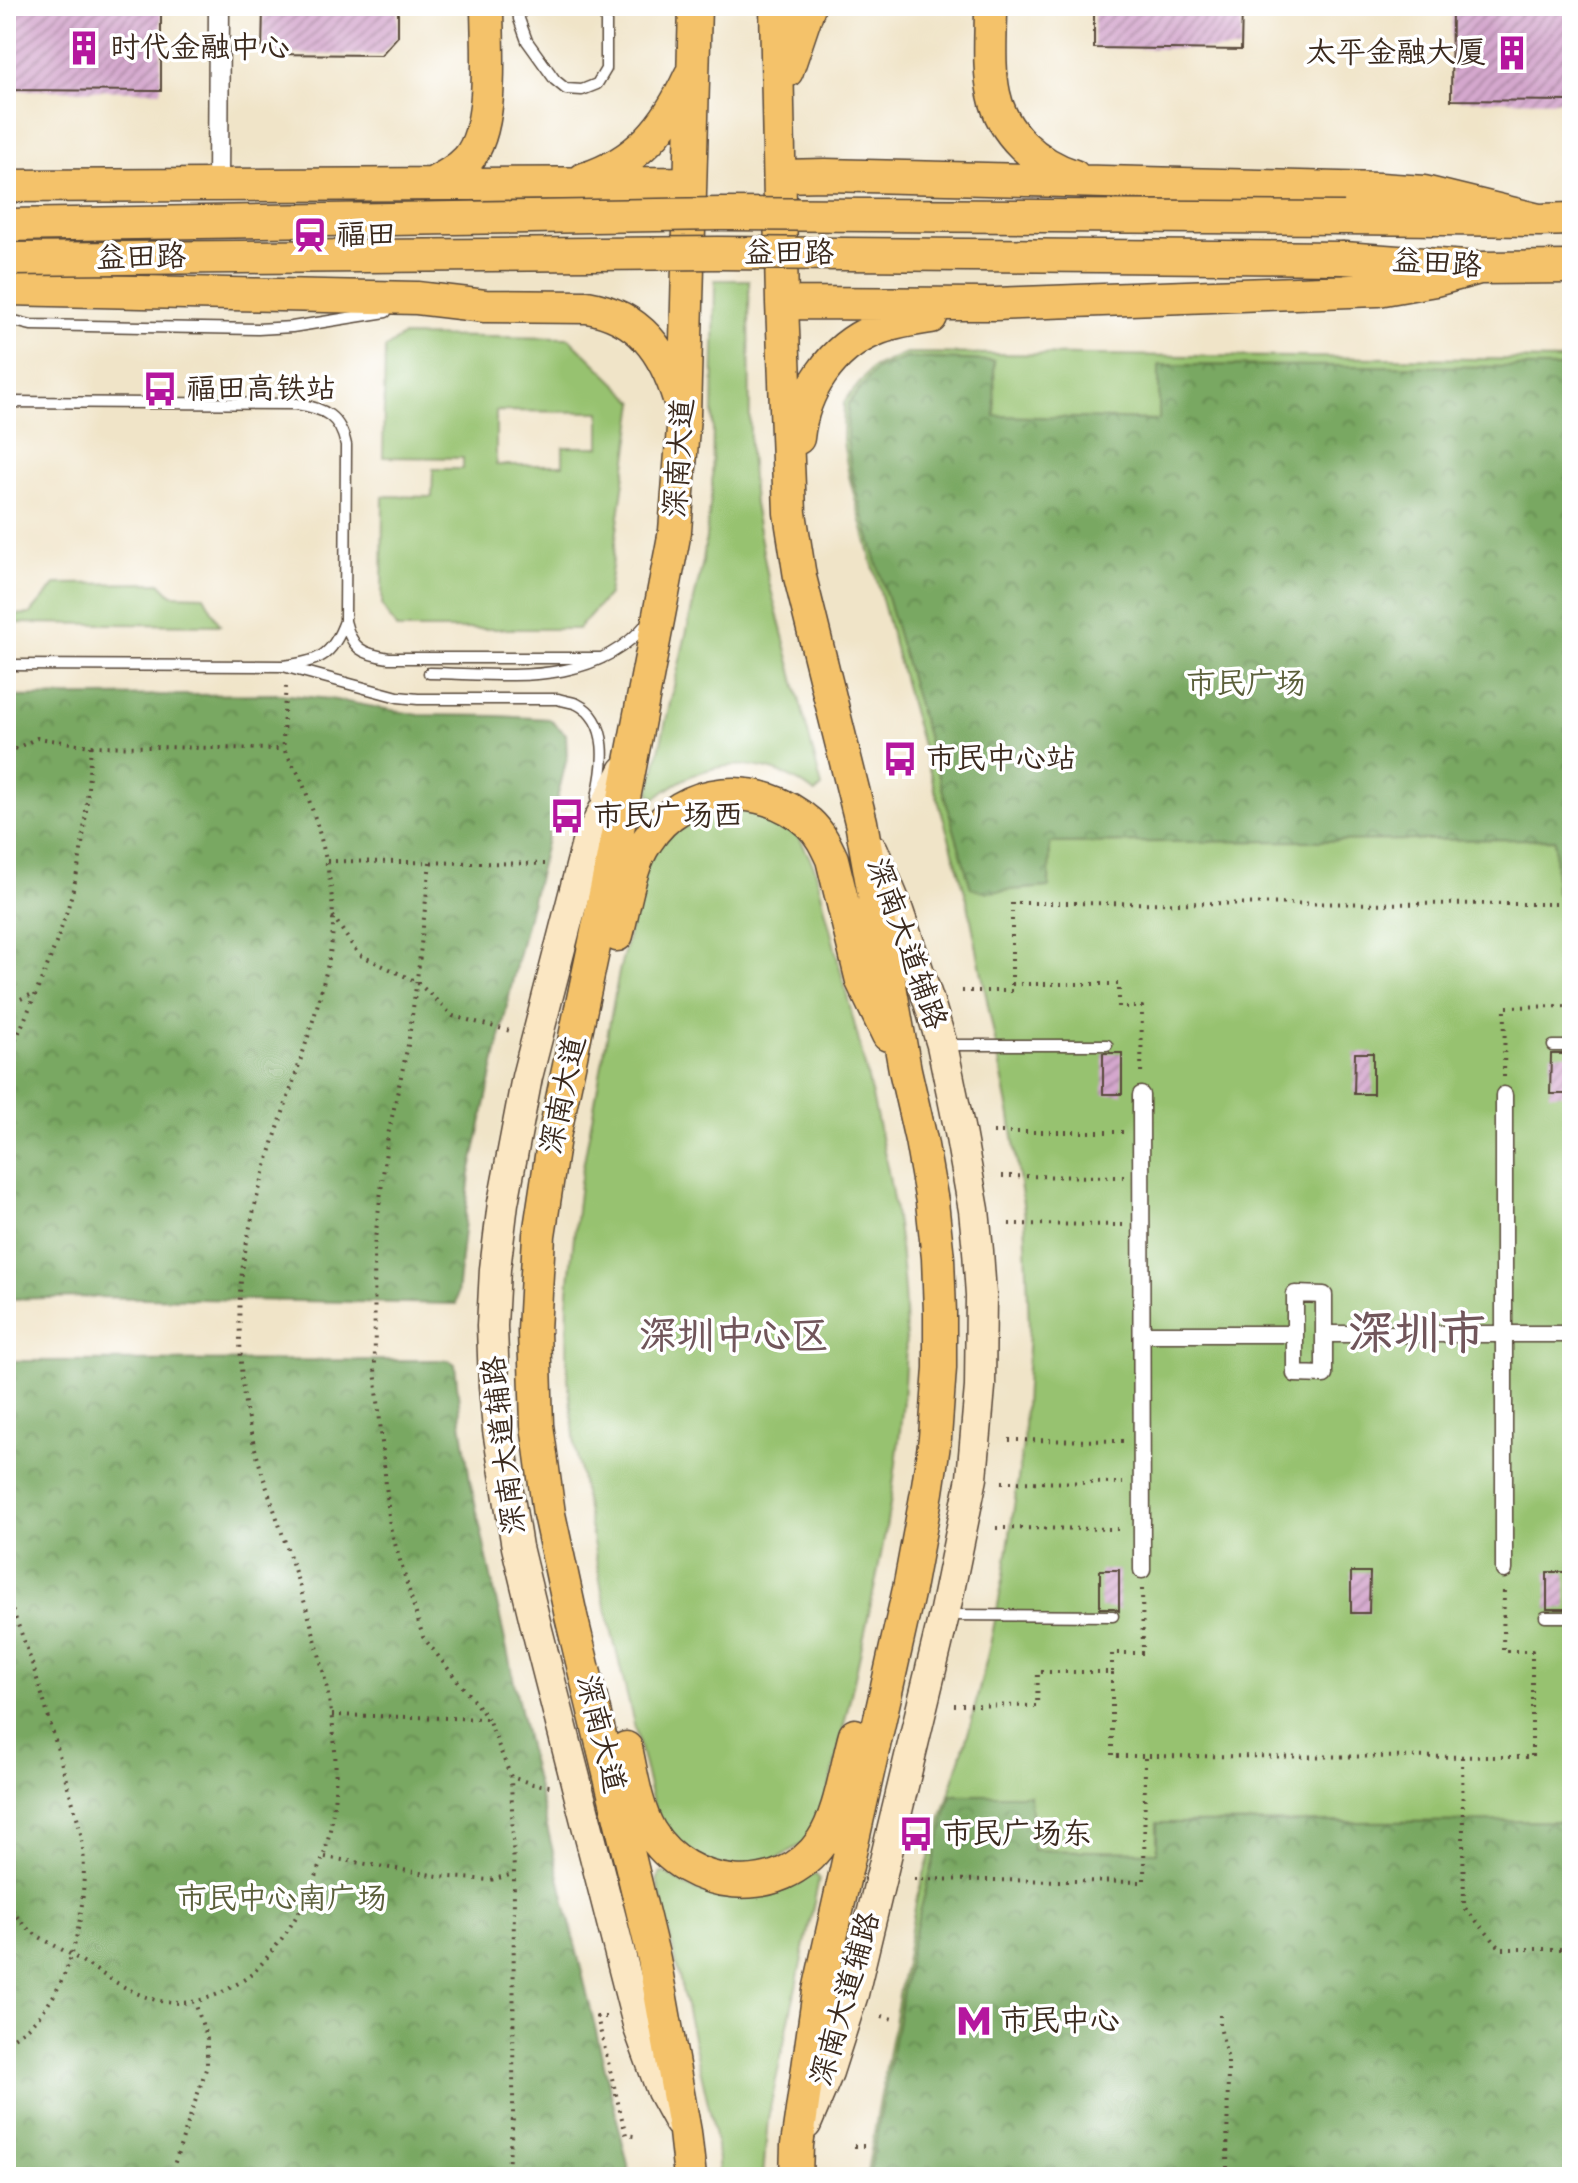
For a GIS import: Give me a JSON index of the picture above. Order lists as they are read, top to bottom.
{
  "streets": {
    "main road": ["益田路", "深南大道", "深南大道辅路"]
  },
  "crossings": [
    ["深南大道", "深南大道辅路"]
  ],
  "districts": ["深圳市", "深圳中心区"],
  "parks": ["市民广场", "市民中心南广场"],
  "places": {
    "building": ["时代金融中心", "太平金融大厦"],
    "station": ["福田"],
    "bus stop": [
      "福田高铁站",
      "市民中心站",
      "市民广场西",
      "市民广场东"
    ],
    "metro station": ["市民中心"]
  }
}
